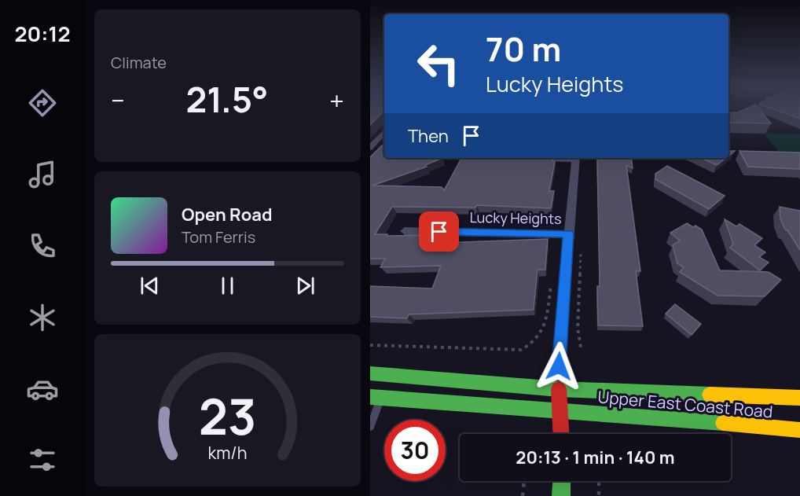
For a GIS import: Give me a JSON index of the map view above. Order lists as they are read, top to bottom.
{
  "streets": {
    "main road": ["Upper East Coast Road"],
    "street": ["Lucky Heights"]
  },
  "crossings": [
    ["Lucky Heights", "Upper East Coast Road"]
  ],
  "page": {
    "tabs": "20:12",
    "tile": "Climate",
    "turn": ["70 m", "Lucky Heights"],
    "heat": ["−", "21.5°", "+"],
    "then": "Then",
    "song": ["Open Road", "Tom Ferris"],
    "limit": "30",
    "trip": "20:13 · 1 min · 140 m",
    "gauge": ["23", "km/h"]
  }
}
